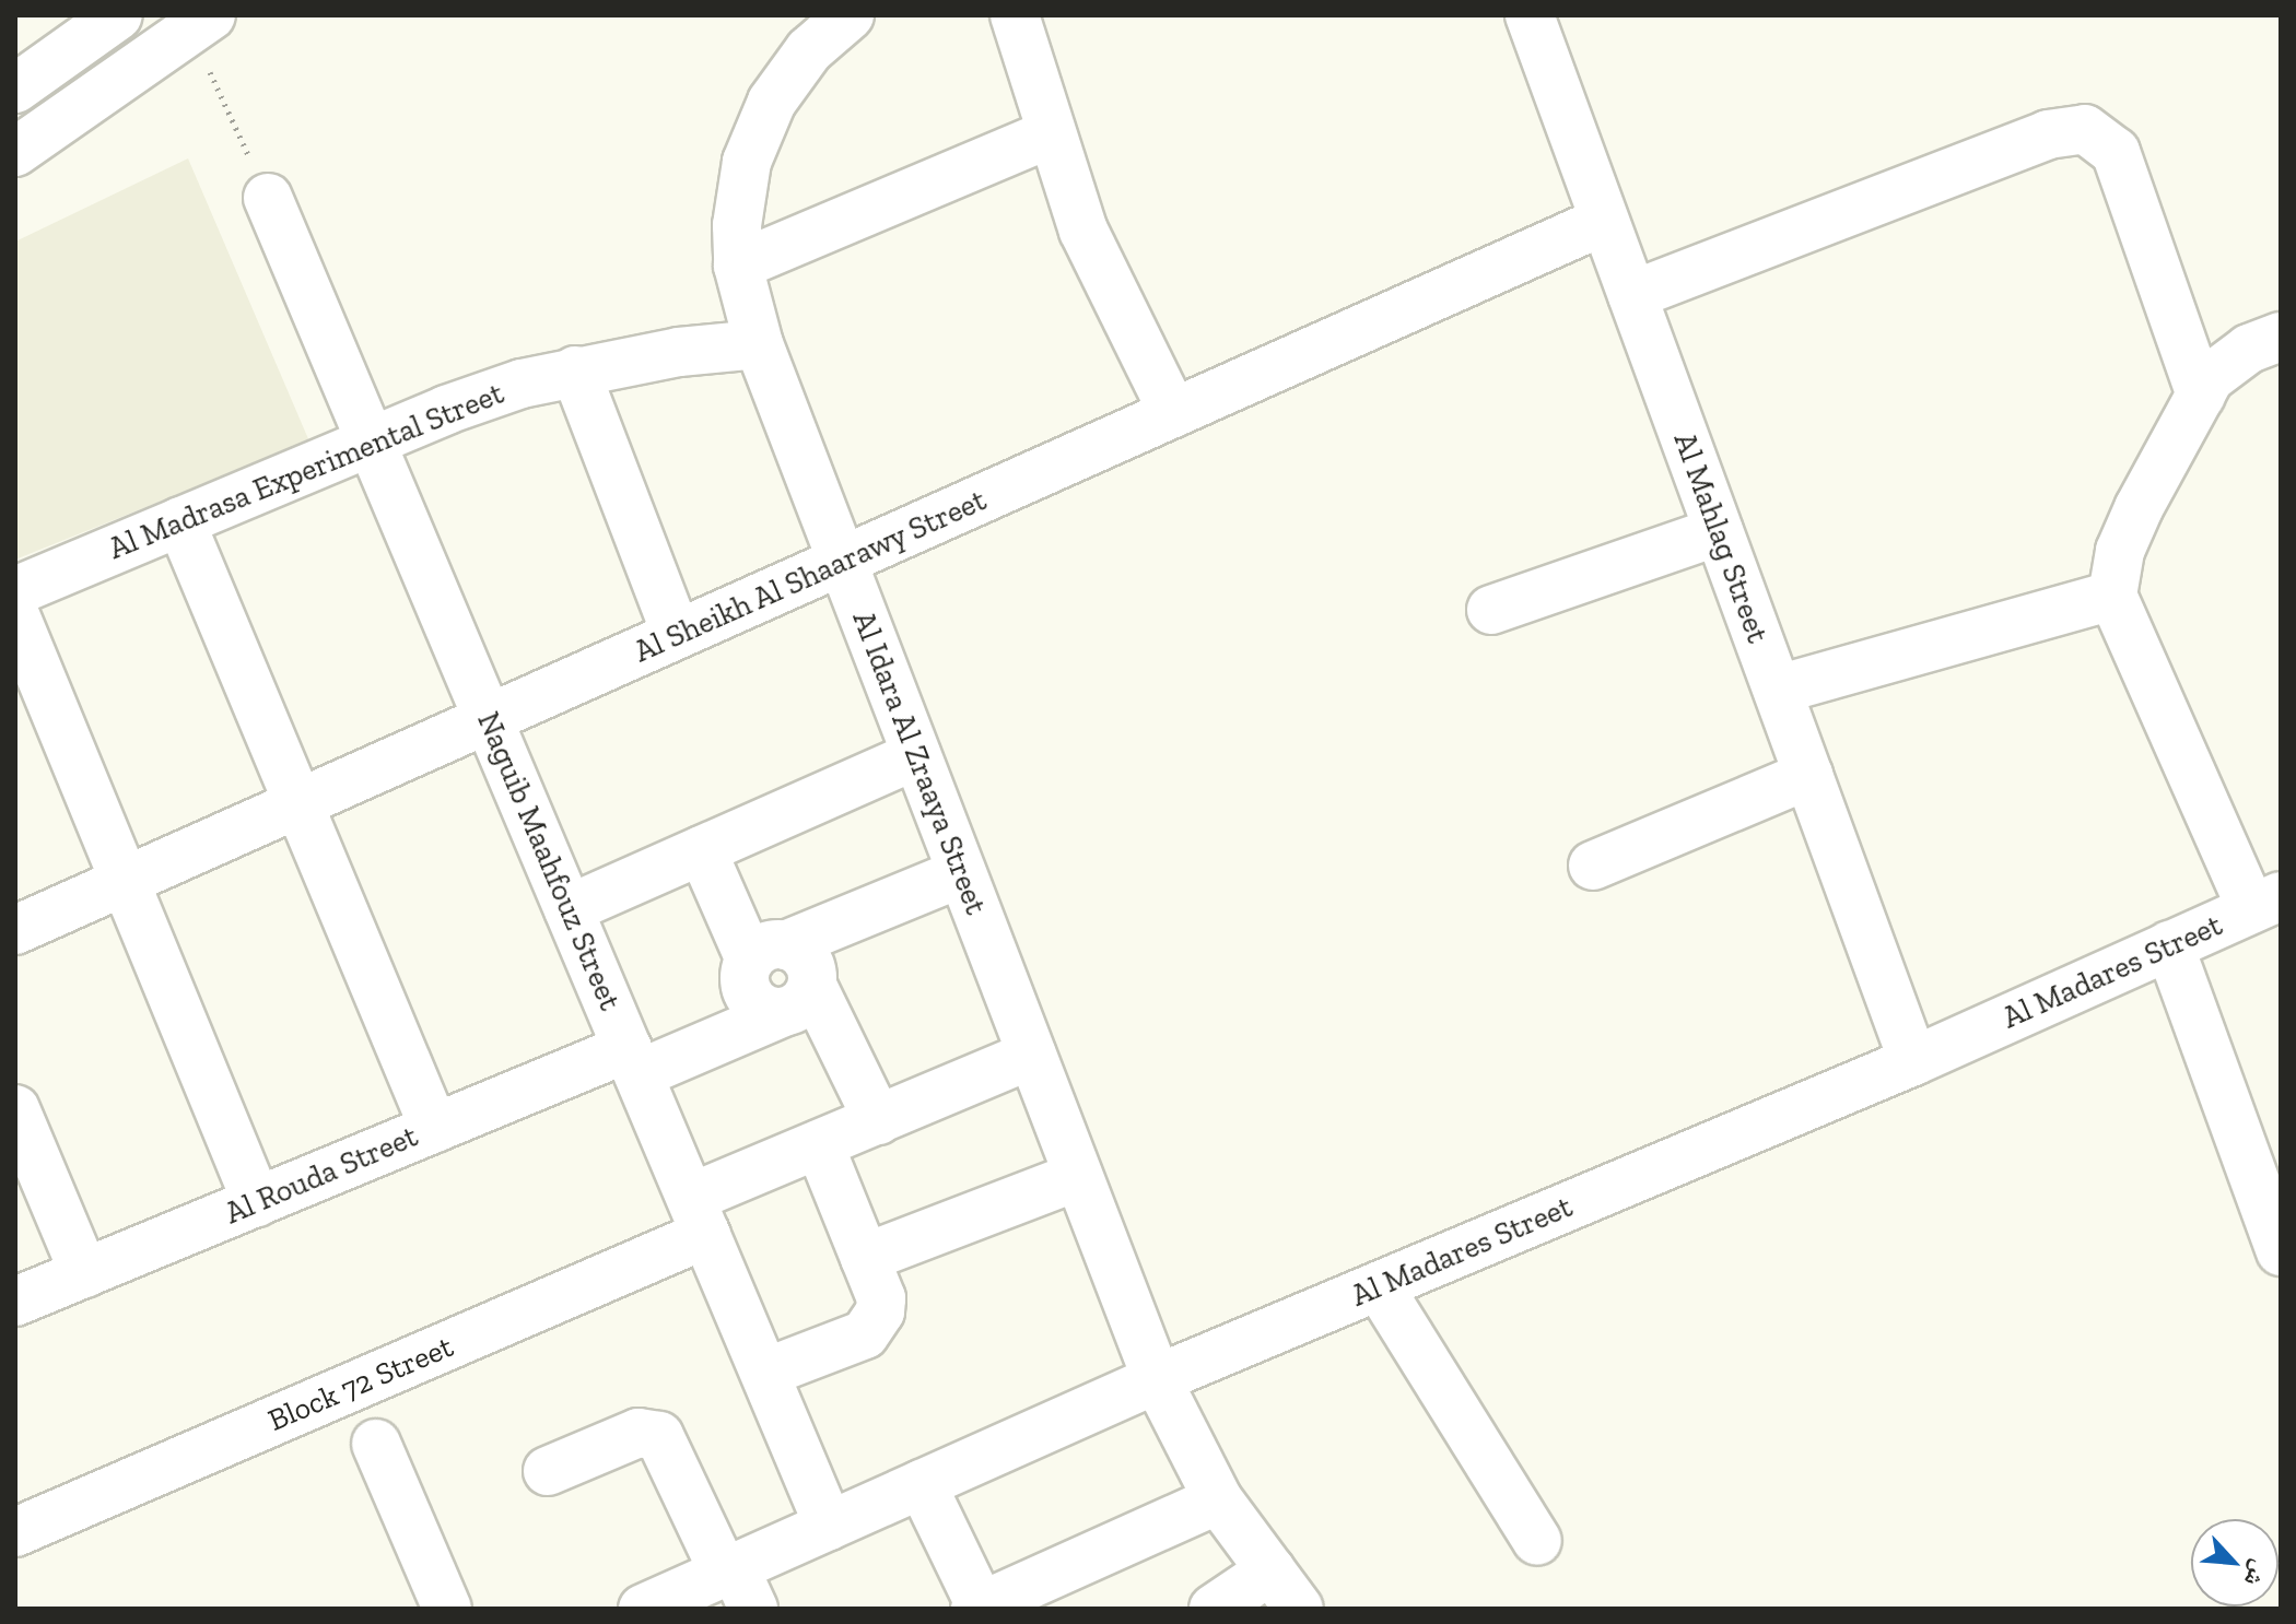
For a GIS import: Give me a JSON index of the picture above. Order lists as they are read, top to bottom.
{
  "streets": {
    "street": [
      "Al Madrasa Experimental Street",
      "Al Mahlag Street",
      "Al Sheikh Al Shaarawy Street",
      "Al Idara Al Zraaya Street",
      "Naguib Maahfouz Street",
      "Al Madares Street",
      "Al Rouda Street",
      "Block 72 Street"
    ]
  },
  "crossings": [
    ["Al Madrasa Experimental Street", "Al Idara Al Zraaya Street"],
    ["Al Madrasa Experimental Street", "Naguib Maahfouz Street"],
    ["Al Mahlag Street", "Al Sheikh Al Shaarawy Street"],
    ["Al Mahlag Street", "Al Madares Street"],
    ["Al Sheikh Al Shaarawy Street", "Al Idara Al Zraaya Street"],
    ["Al Sheikh Al Shaarawy Street", "Naguib Maahfouz Street"],
    ["Al Idara Al Zraaya Street", "Al Madares Street"],
    ["Al Idara Al Zraaya Street", "Block 72 Street"],
    ["Naguib Maahfouz Street", "Al Madares Street"],
    ["Naguib Maahfouz Street", "Al Rouda Street"],
    ["Naguib Maahfouz Street", "Block 72 Street"]
  ],
  "north": "bottom right"
}
